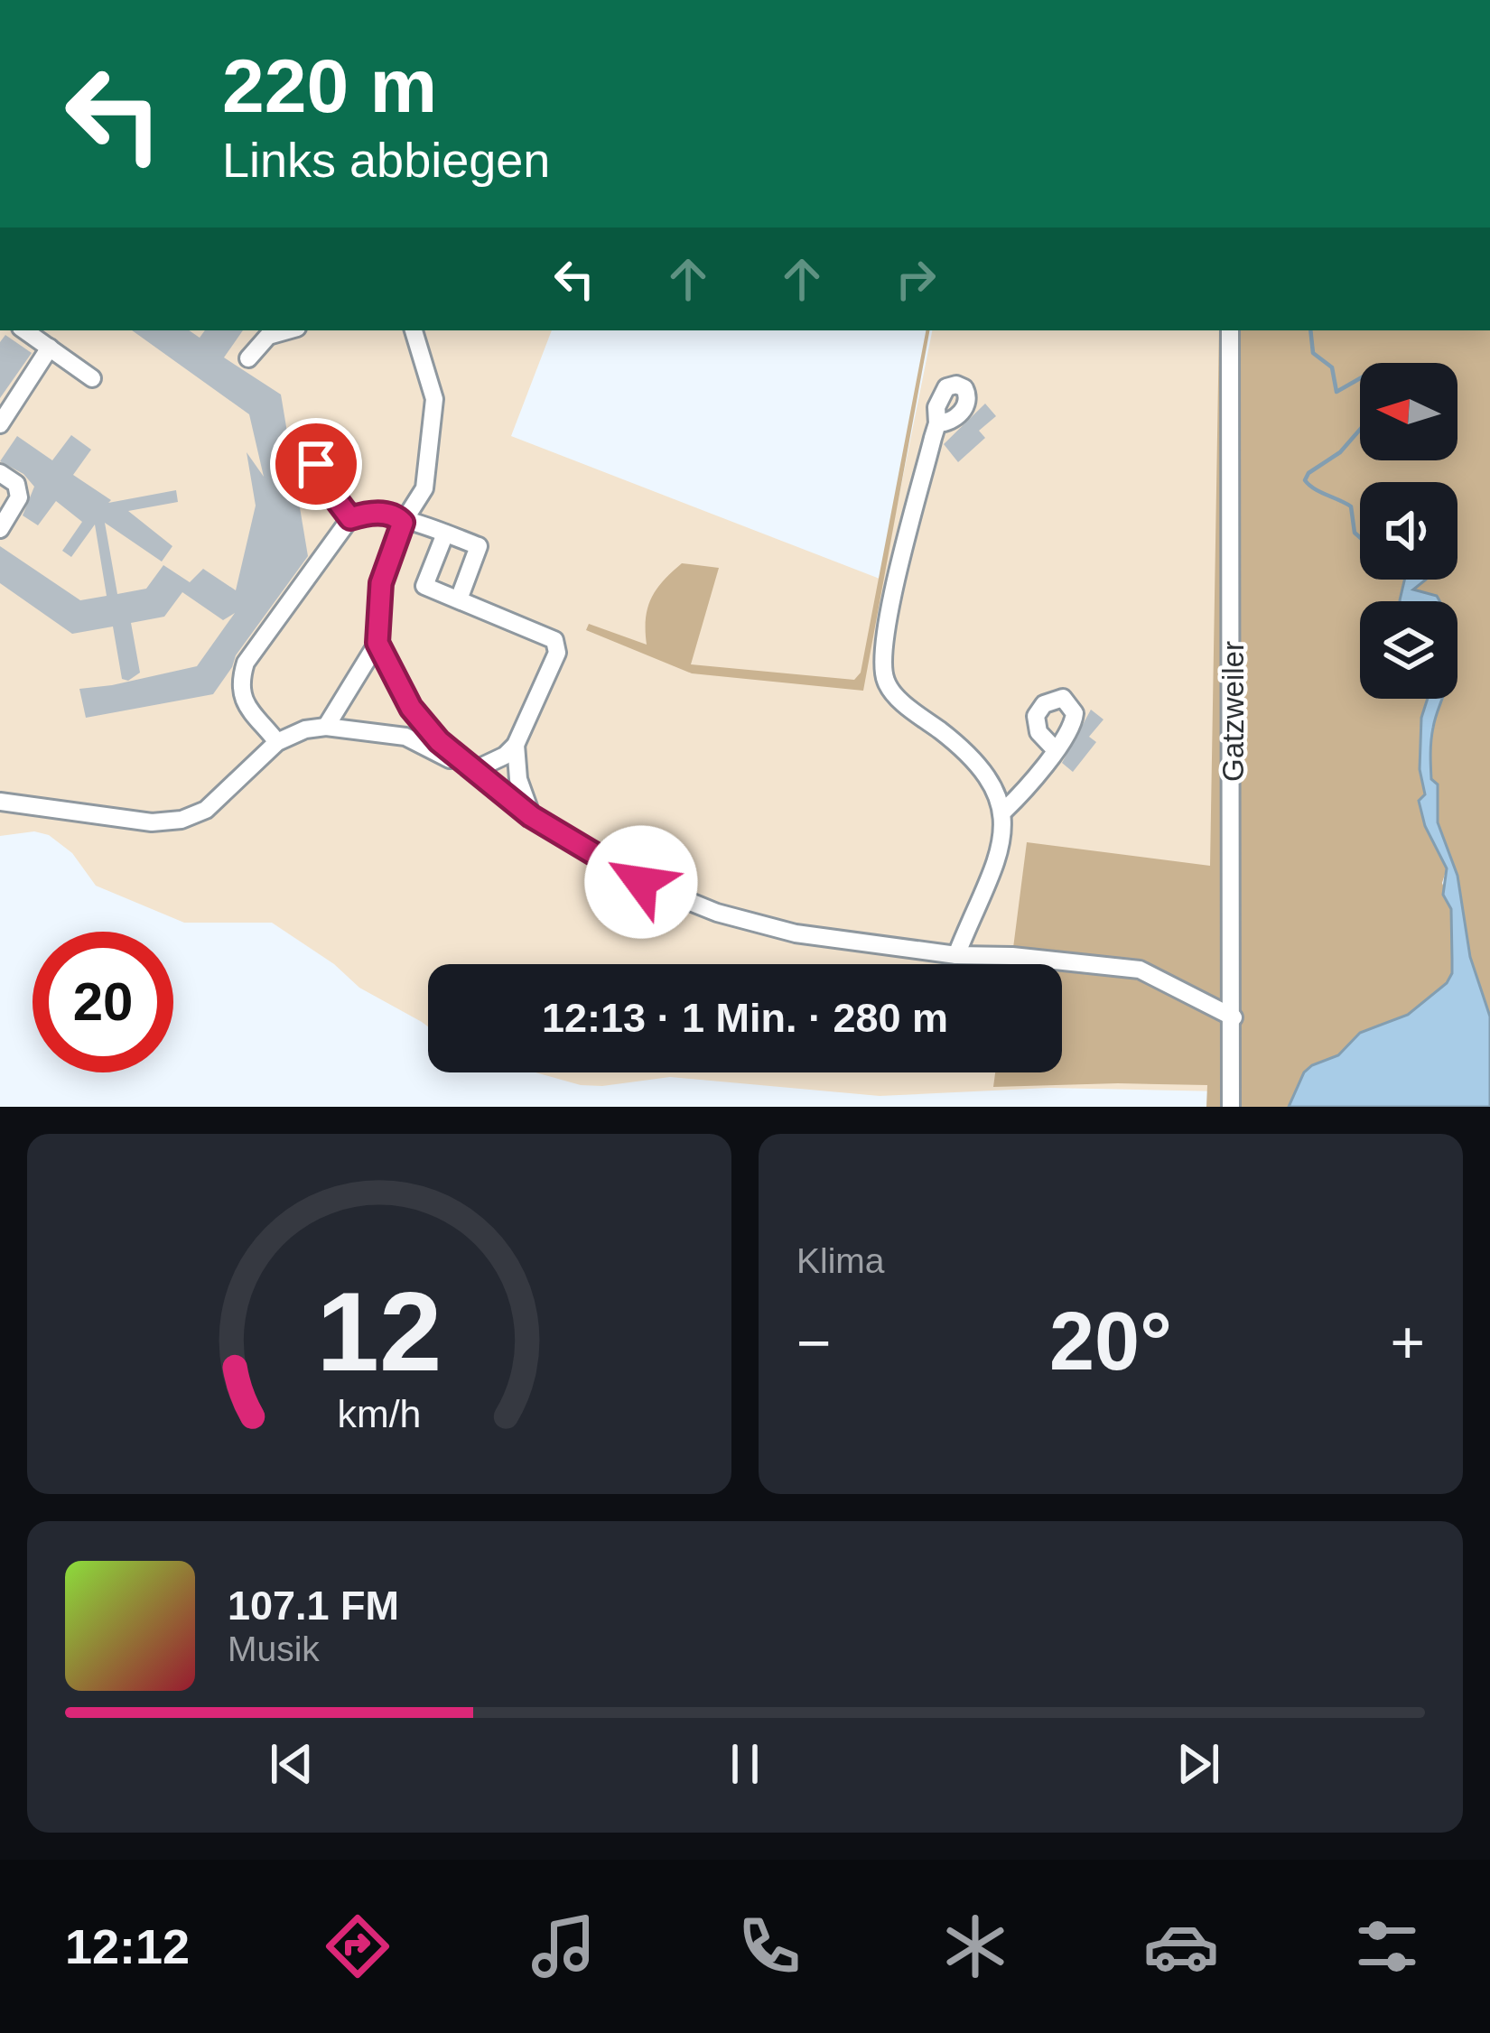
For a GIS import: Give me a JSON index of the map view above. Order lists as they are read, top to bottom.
{
  "streets": {
    "street": ["Gatzweiler"]
  },
  "north": "left",
  "page": {
    "turn": ["220 m", "Links abbiegen"],
    "limit": "20",
    "trip": "12:13 · 1 Min. · 280 m",
    "tile": "Klima",
    "heat": ["−", "20°", "+"],
    "song": ["107.1 FM", "Musik"],
    "tabs": "12:12",
    "gauge": ["12", "km/h"]
  }
}
